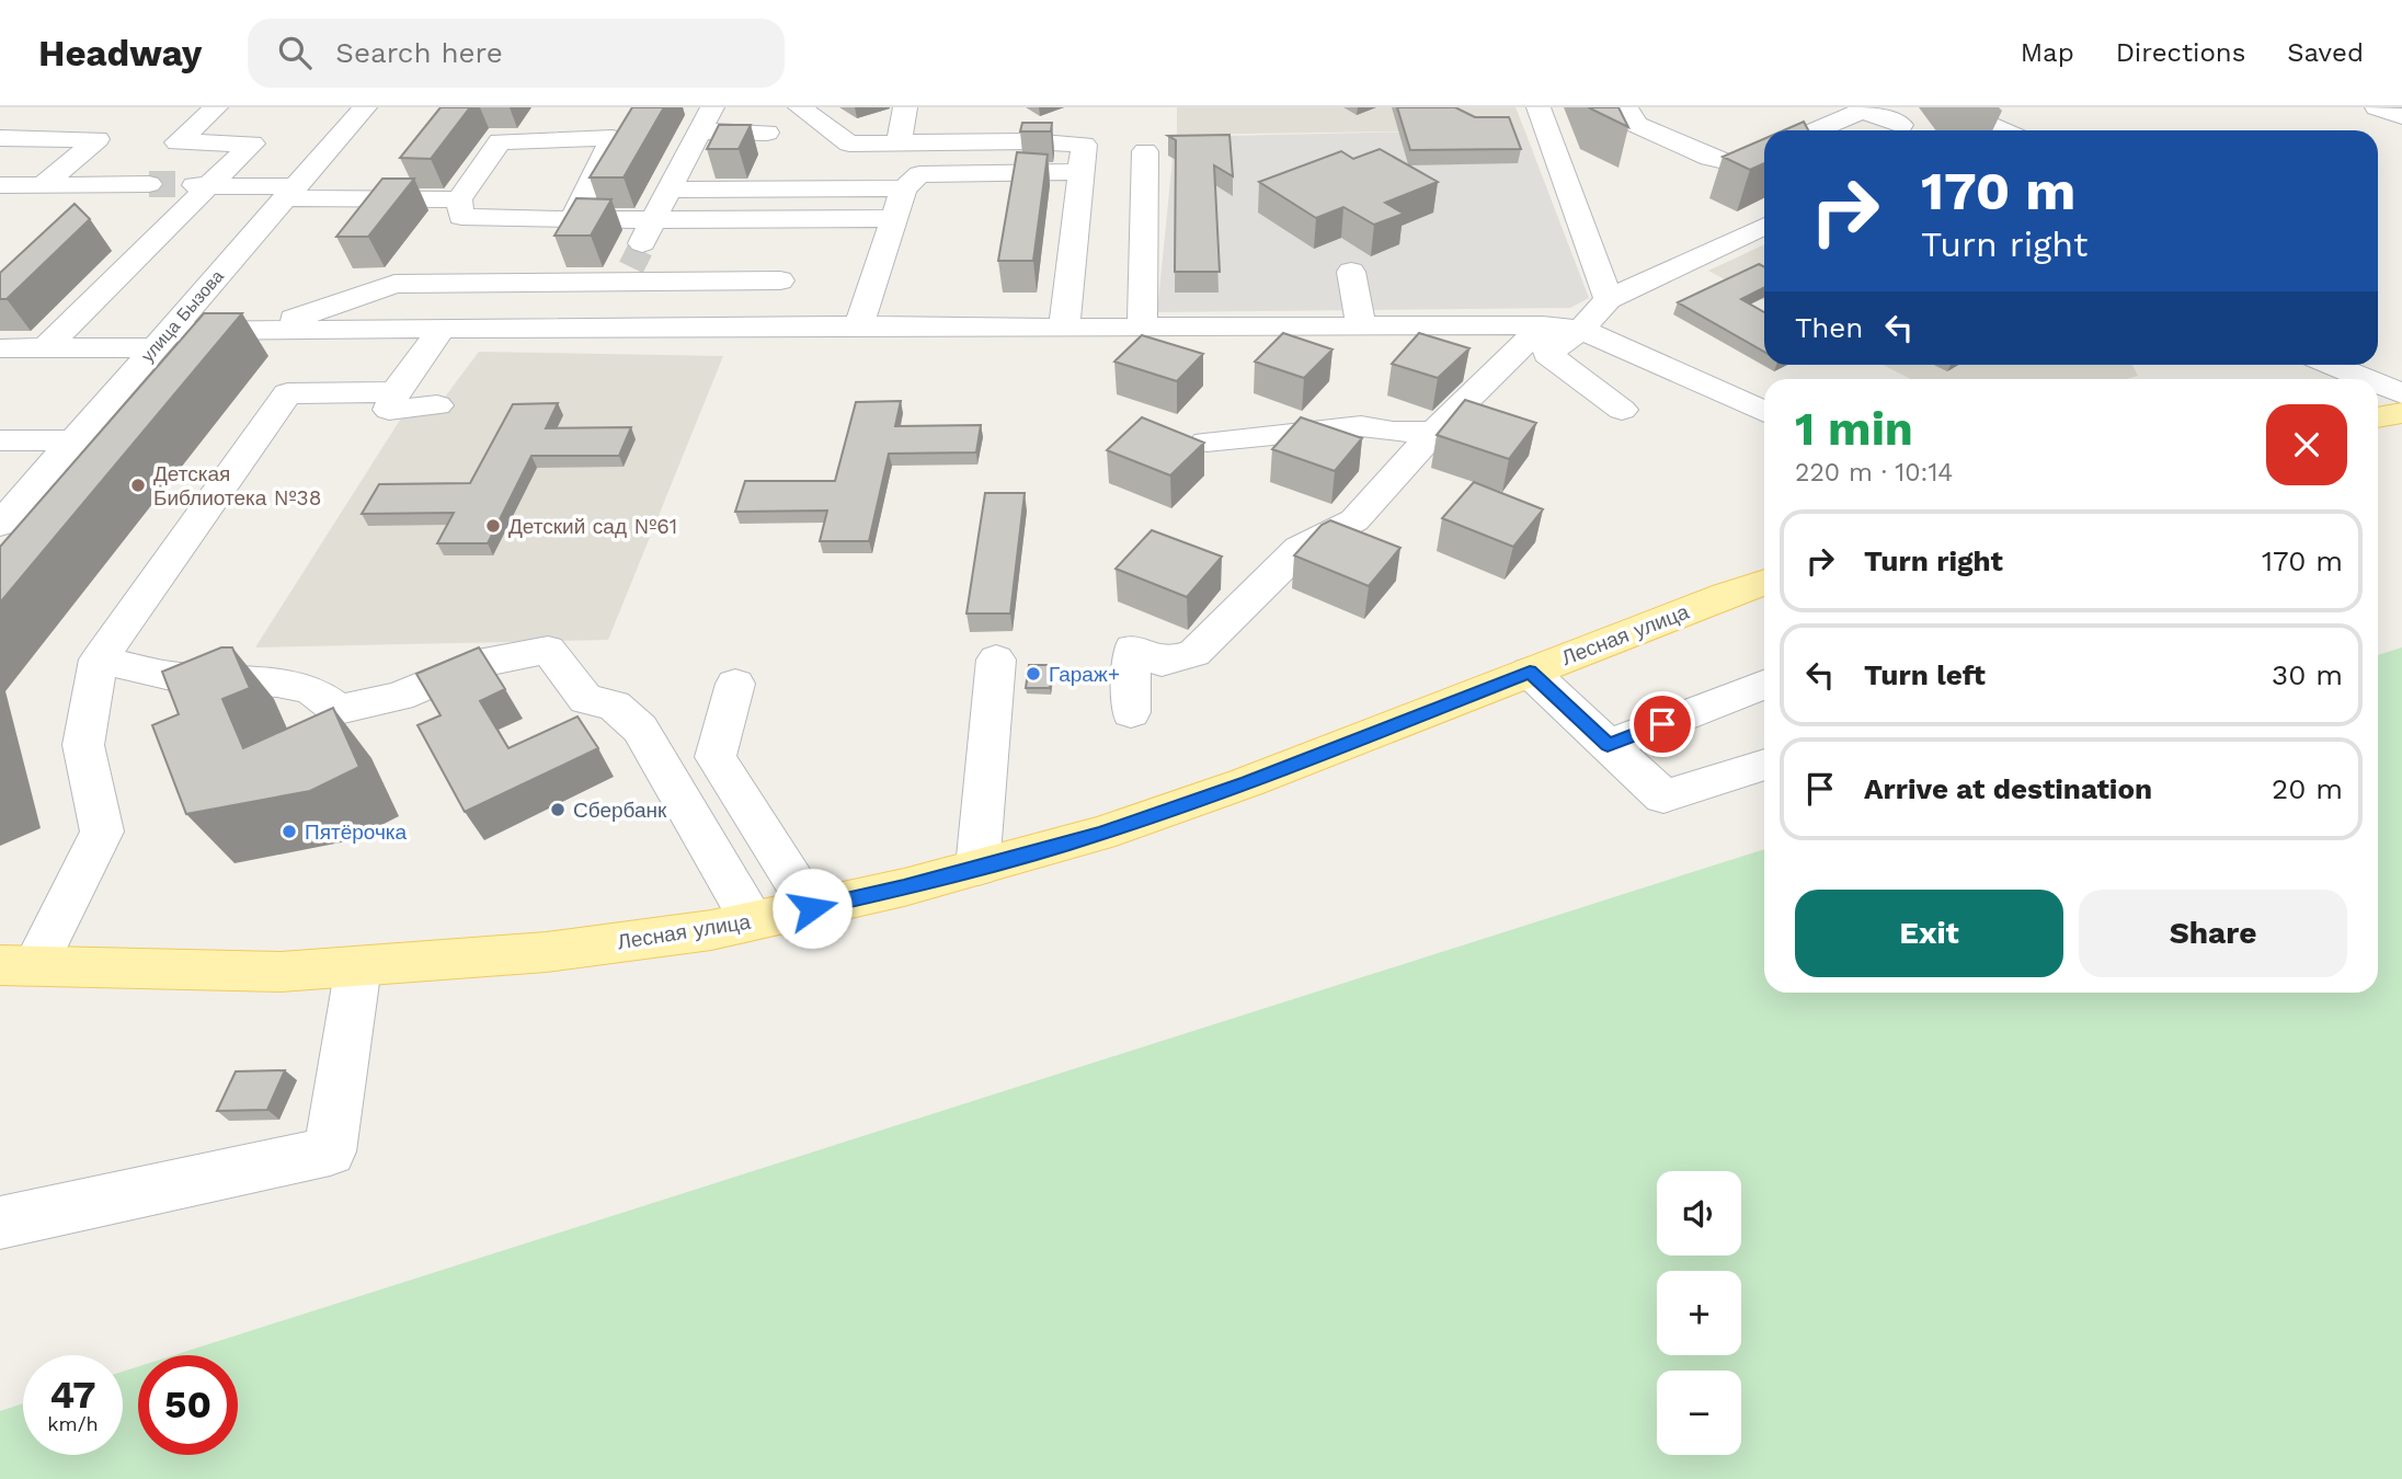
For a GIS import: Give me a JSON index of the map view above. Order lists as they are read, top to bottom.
{
  "streets": {
    "main road": ["Лесная улица"],
    "street": ["улица Бызова"]
  },
  "places": [
    "Детская Библиотека №38",
    "Детский сад №61",
    "Гараж+",
    "Сбербанк",
    "Пятёрочка"
  ],
  "page": {
    "header": "Headway",
    "search": "Search here",
    "nav": ["Map", "Directions", "Saved"],
    "turn": ["170 m", "Turn right"],
    "then": "Then",
    "heading": ["1 min", "220 m · 10:14"],
    "list": [
      {
        "name": "Turn right",
        "value": "170 m"
      },
      {
        "name": "Turn left",
        "value": "30 m"
      },
      {
        "name": "Arrive at destination",
        "value": "20 m"
      }
    ],
    "buttons": ["Exit", "Share"],
    "map_buttons": ["+", "−"],
    "speed": "47 km/h",
    "limit": "50"
  }
}
